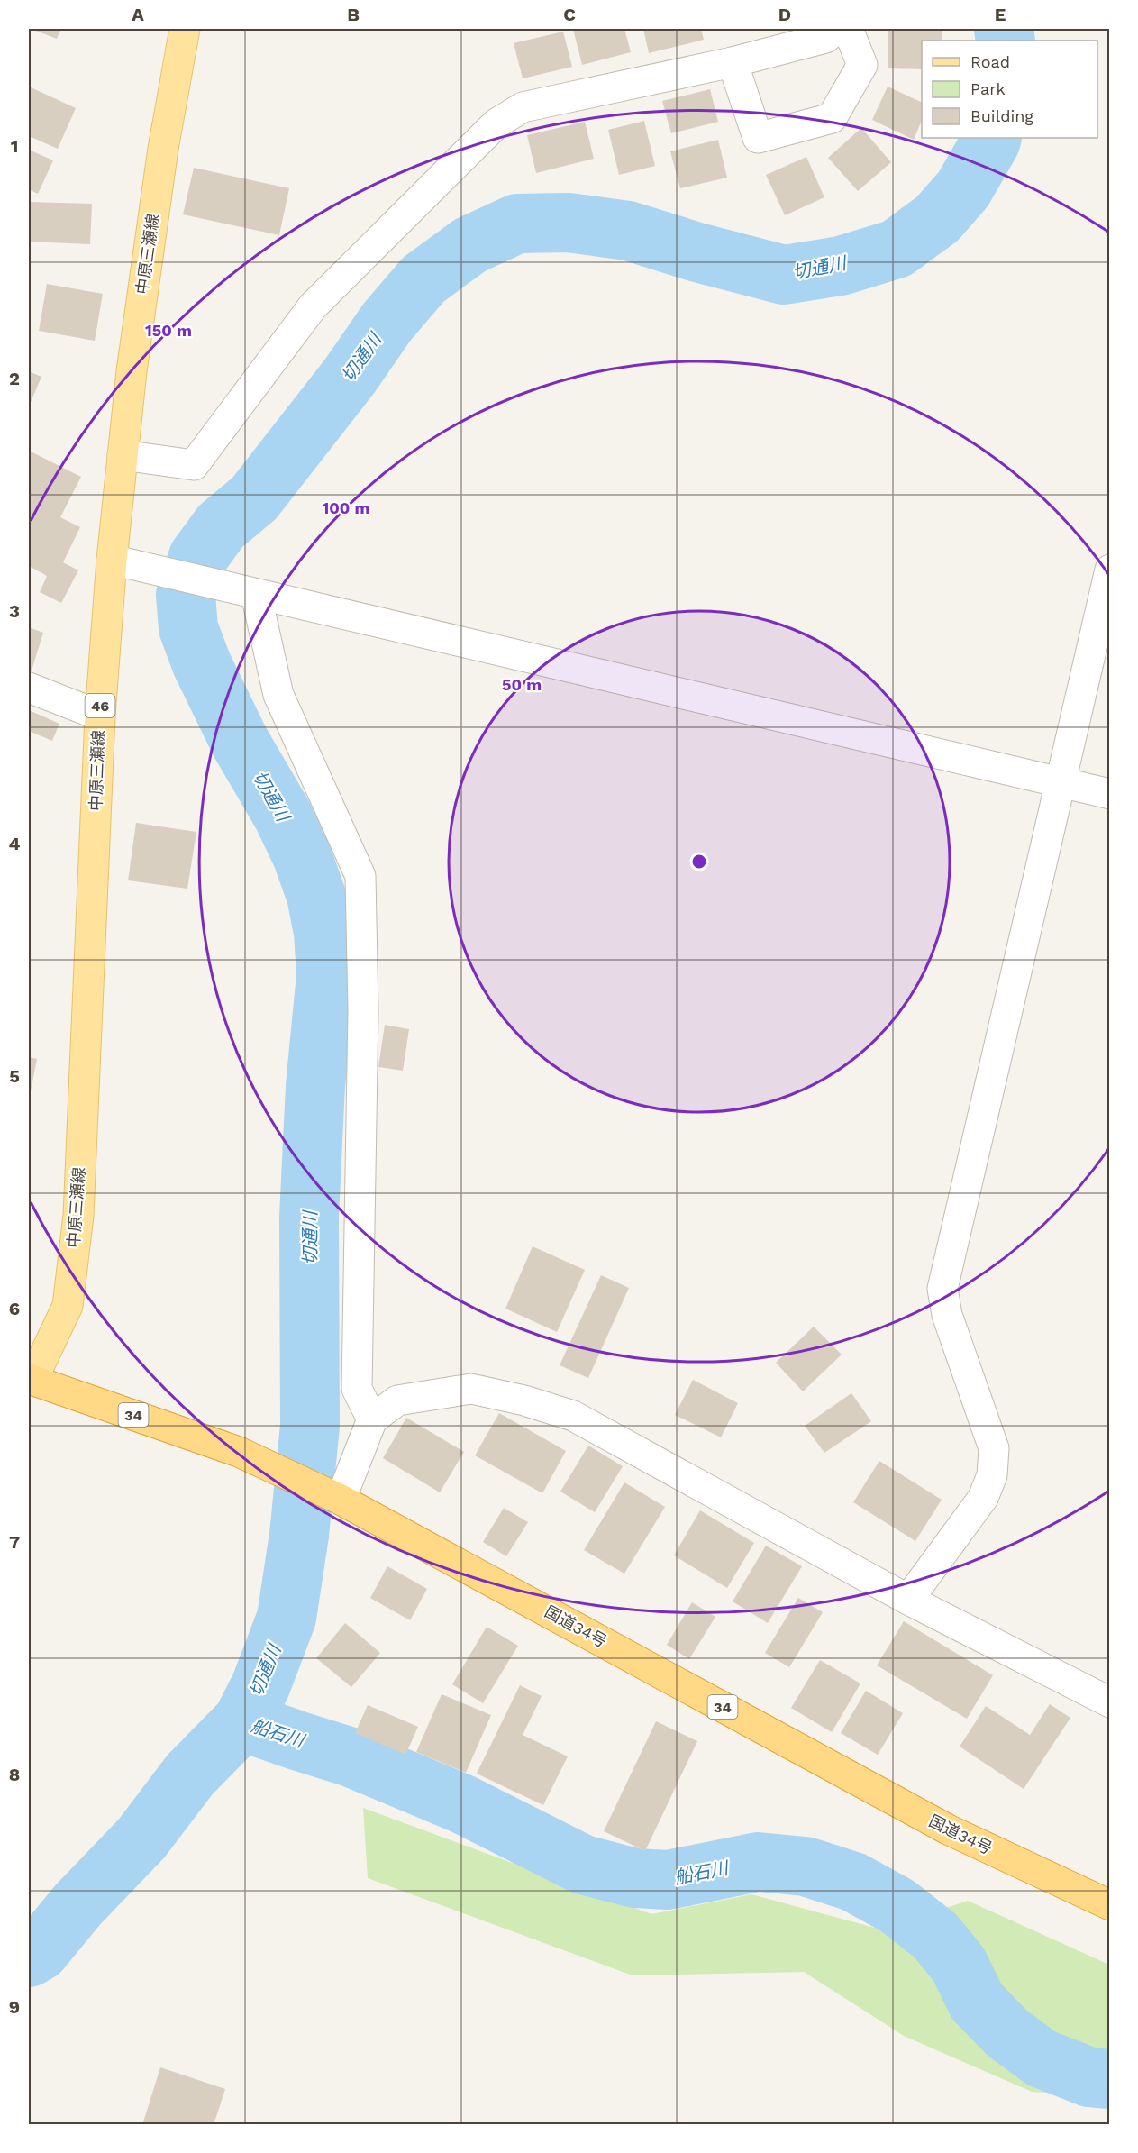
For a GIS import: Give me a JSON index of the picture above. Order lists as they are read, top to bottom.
{
  "streets": {
    "highway": ["34", "国道34号"],
    "main road": ["中原三瀬線", "46"]
  },
  "crossings": [
    ["中原三瀬線", "国道34号"]
  ],
  "water": ["切通川", "船石川"],
  "legend": ["Road", "Park", "Building"],
  "grid": {
    "columns": [
      "A",
      "B",
      "C",
      "D",
      "E"
    ],
    "rows": [
      "1",
      "2",
      "3",
      "4",
      "5",
      "6",
      "7",
      "8",
      "9"
    ]
  },
  "rings": ["150 m", "100 m", "50 m"]
}
